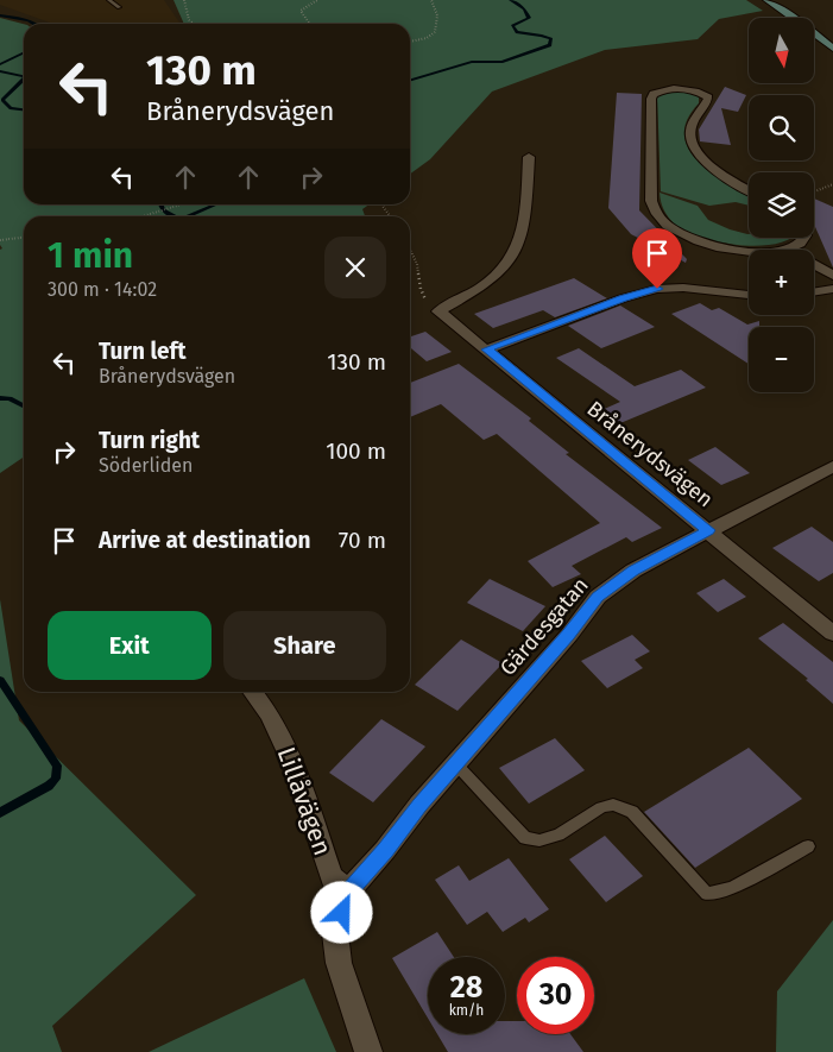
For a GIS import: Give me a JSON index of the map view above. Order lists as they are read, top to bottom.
{
  "streets": {
    "street": ["Brånerydsvägen", "Gärdesgatan", "Lillåvägen"]
  },
  "crossings": [
    ["Brånerydsvägen", "Gärdesgatan"],
    ["Gärdesgatan", "Lillåvägen"]
  ],
  "north": "bottom",
  "page": {
    "map_buttons": ["+", "−"],
    "turn": ["130 m", "Brånerydsvägen"],
    "heading": ["1 min", "300 m · 14:02"],
    "list": [
      {
        "name": "Turn left",
        "note": "Brånerydsvägen",
        "value": "130 m"
      },
      {
        "name": "Turn right",
        "note": "Söderliden",
        "value": "100 m"
      },
      {
        "name": "Arrive at destination",
        "value": "70 m"
      }
    ],
    "buttons": ["Exit", "Share"],
    "speed": "28 km/h",
    "limit": "30"
  }
}
